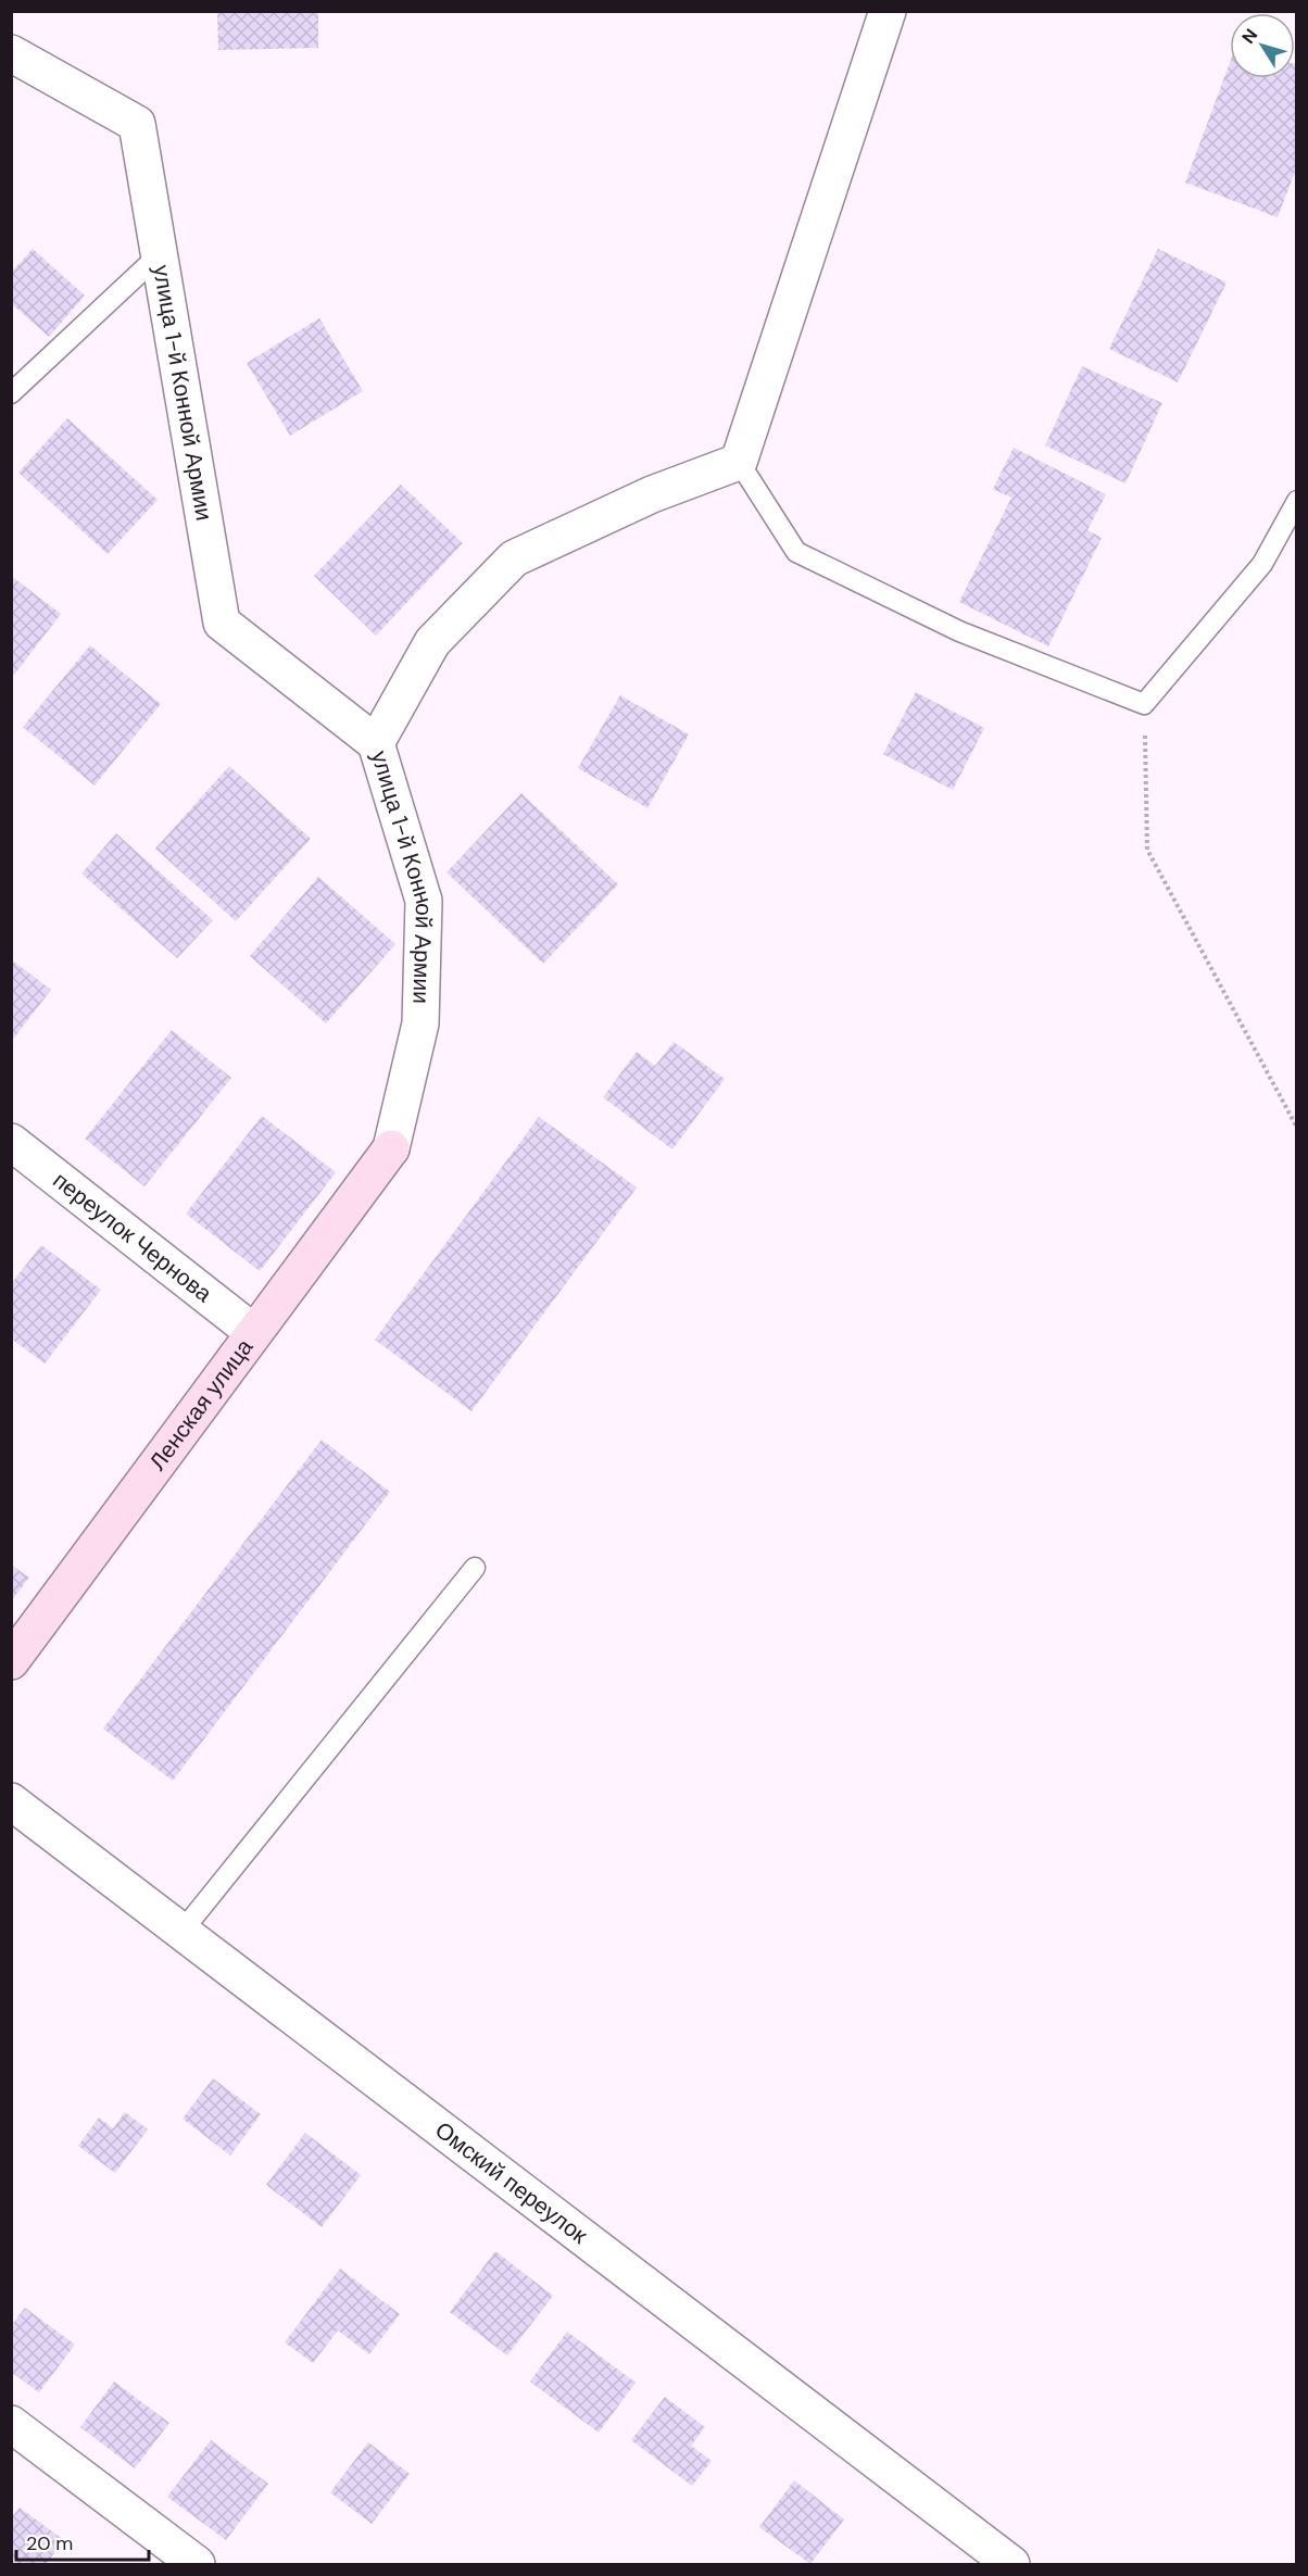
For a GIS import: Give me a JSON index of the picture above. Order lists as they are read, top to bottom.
{
  "streets": {
    "street": [
      "улица 1-й Конной Армии",
      "переулок Чернова",
      "Ленская улица",
      "Омский переулок"
    ]
  },
  "crossings": [
    ["улица 1-й Конной Армии", "Ленская улица"],
    ["переулок Чернова", "Ленская улица"]
  ],
  "scale_bar": "20 m",
  "north": "top left"
}
